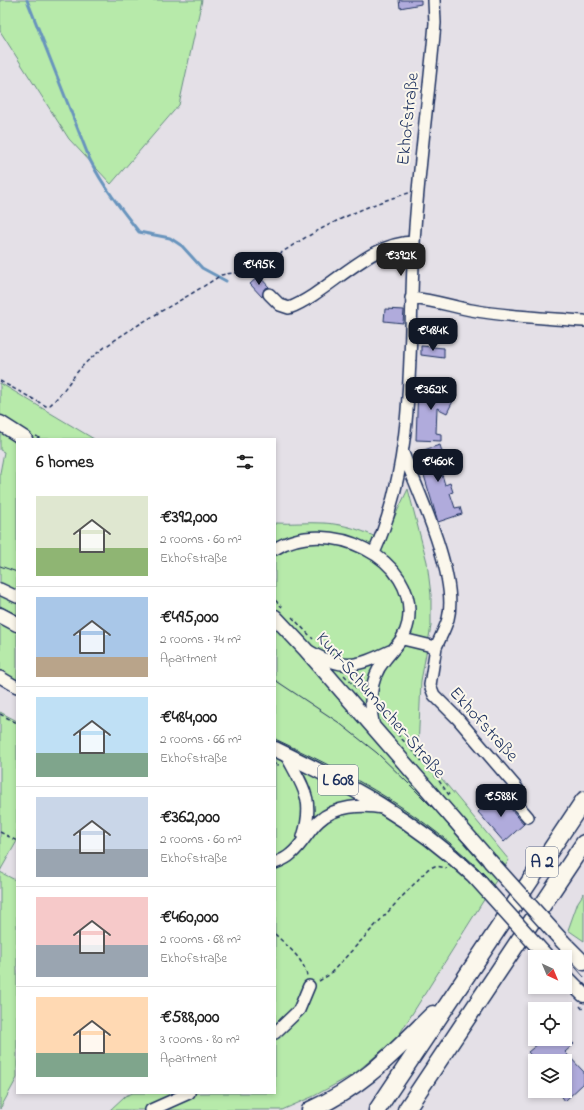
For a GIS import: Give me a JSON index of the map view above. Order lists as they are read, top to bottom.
{
  "streets": {
    "highway": ["A 2"],
    "main road": ["Kurt-Schumacher-Straße", "L 608"],
    "street": ["Ekhofstraße"]
  },
  "north": "bottom right",
  "page": {
    "price": [
      "€392K",
      "€495K",
      "€484K",
      "€362K",
      "€460K",
      "€588K"
    ],
    "heading": "6 homes",
    "list": [
      {
        "name": "€392,000",
        "note": "2 rooms · 60 m² · Ekhofstraße"
      },
      {
        "name": "€495,000",
        "note": "2 rooms · 74 m² · Apartment"
      },
      {
        "name": "€484,000",
        "note": "2 rooms · 66 m² · Ekhofstraße"
      },
      {
        "name": "€362,000",
        "note": "2 rooms · 60 m² · Ekhofstraße"
      },
      {
        "name": "€460,000",
        "note": "2 rooms · 68 m² · Ekhofstraße"
      },
      {
        "name": "€588,000",
        "note": "3 rooms · 80 m² · Apartment"
      }
    ]
  }
}
